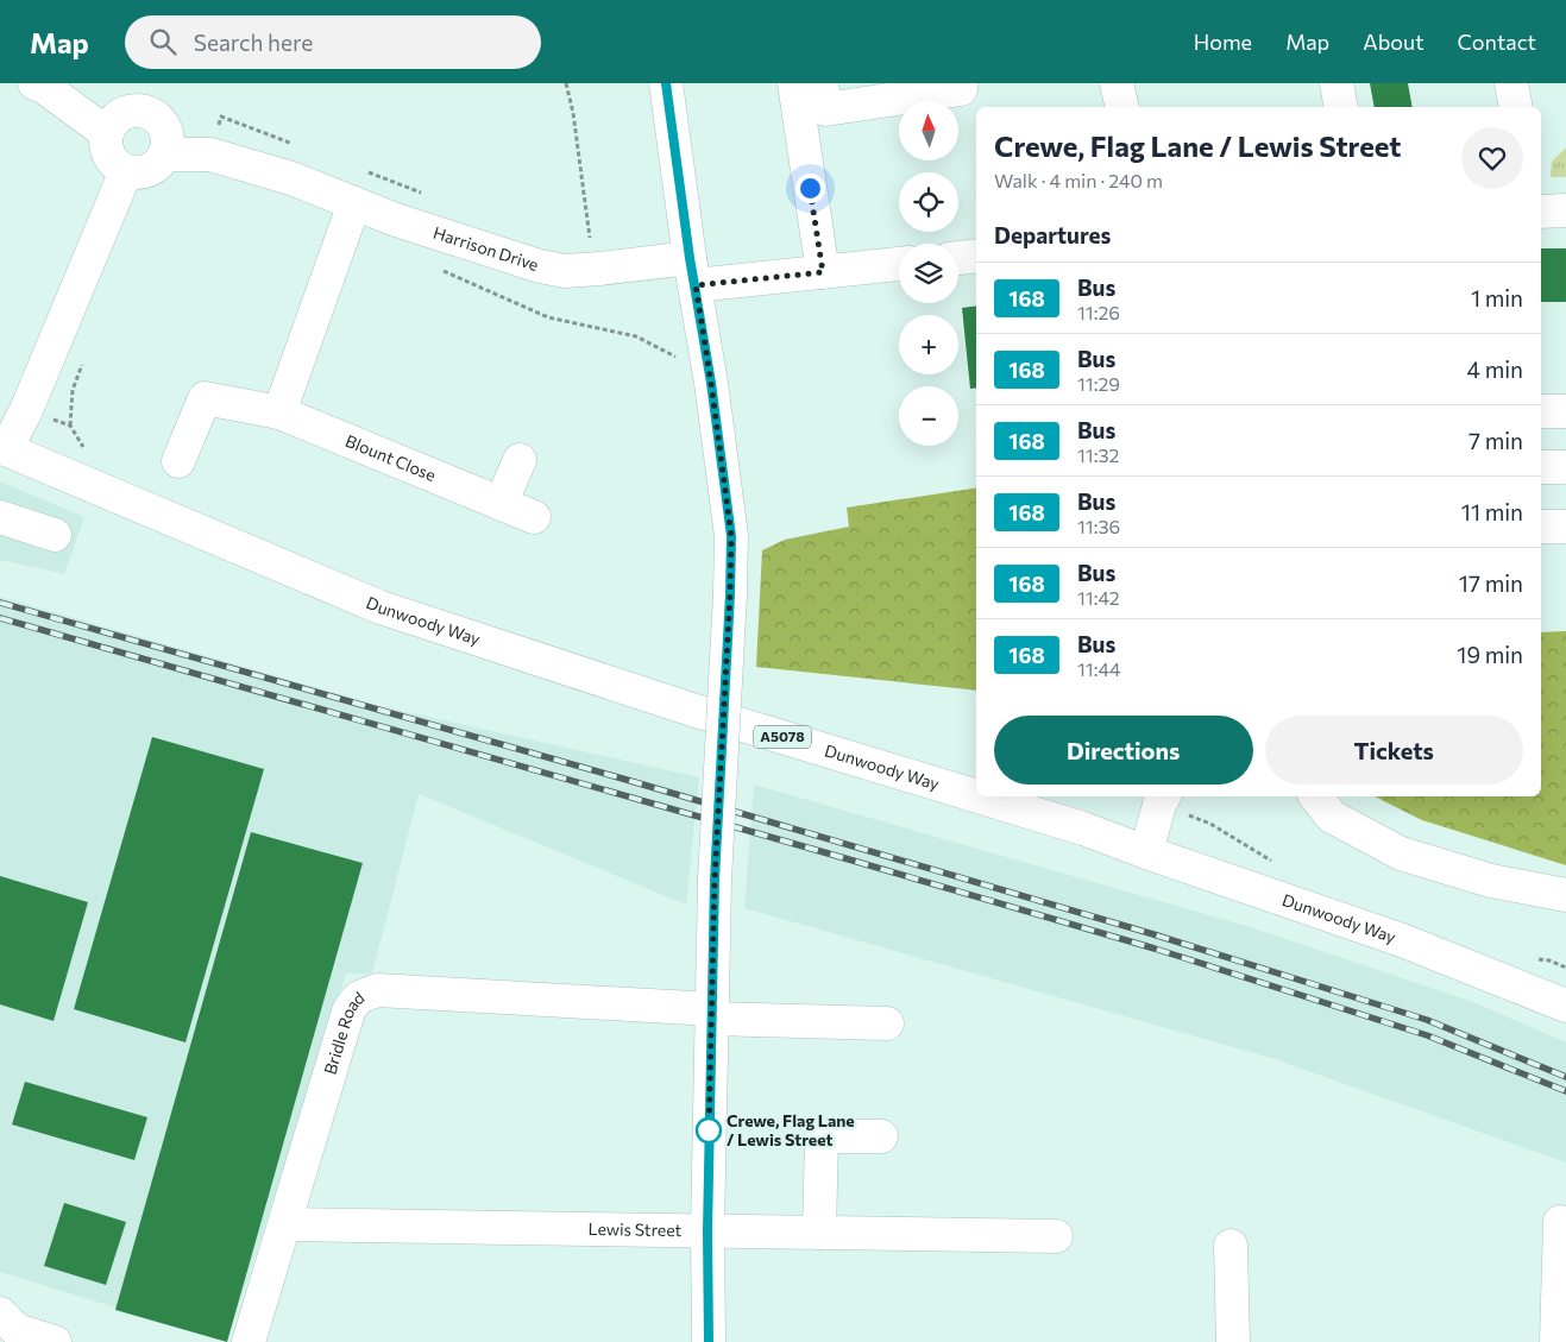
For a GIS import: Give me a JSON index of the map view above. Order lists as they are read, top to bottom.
{
  "streets": {
    "street": [
      "Harrison Drive",
      "Blount Close",
      "Dunwoody Way",
      "A5078",
      "Bridle Road",
      "Lewis Street"
    ]
  },
  "crossings": [
    ["Bridle Road", "Lewis Street"]
  ],
  "places": ["Crewe, Flag Lane / Lewis Street"],
  "lines": ["bus line 168"],
  "north": "top",
  "page": {
    "header": "Map",
    "search": "Search here",
    "nav": [
      "Home",
      "Map",
      "About",
      "Contact"
    ],
    "map_buttons": ["+", "−"],
    "heading": [
      ["Crewe, Flag Lane / Lewis Street", "Walk · 4 min · 240 m"],
      "Departures"
    ],
    "list": [
      {
        "mark": "168",
        "name": "Bus",
        "note": "11:26",
        "value": "1 min"
      },
      {
        "mark": "168",
        "name": "Bus",
        "note": "11:29",
        "value": "4 min"
      },
      {
        "mark": "168",
        "name": "Bus",
        "note": "11:32",
        "value": "7 min"
      },
      {
        "mark": "168",
        "name": "Bus",
        "note": "11:36",
        "value": "11 min"
      },
      {
        "mark": "168",
        "name": "Bus",
        "note": "11:42",
        "value": "17 min"
      },
      {
        "mark": "168",
        "name": "Bus",
        "note": "11:44",
        "value": "19 min"
      }
    ],
    "buttons": ["Directions", "Tickets"]
  }
}
